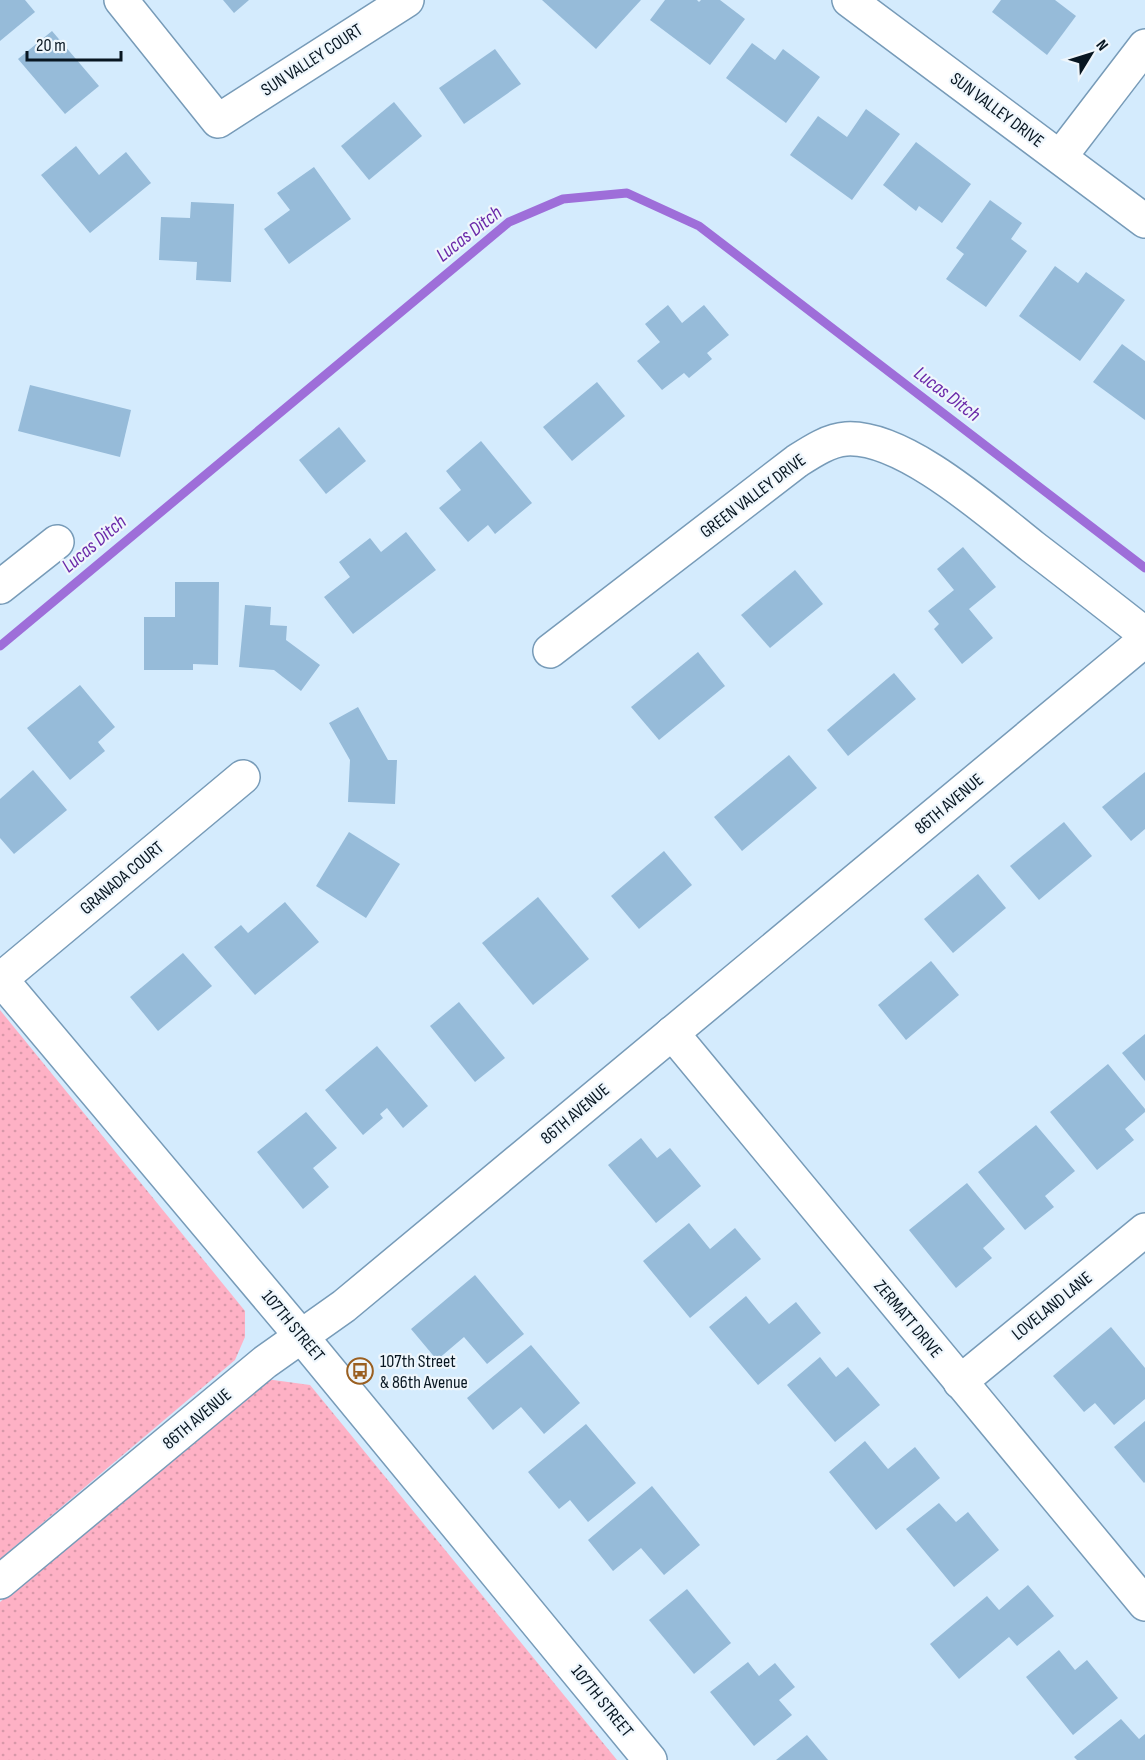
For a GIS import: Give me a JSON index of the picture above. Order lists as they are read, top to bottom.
{
  "streets": {
    "street": [
      "SUN VALLEY COURT",
      "SUN VALLEY DRIVE",
      "GREEN VALLEY DRIVE",
      "86TH AVENUE",
      "GRANADA COURT",
      "LOVELAND LANE",
      "ZERMATT DRIVE",
      "107TH STREET"
    ]
  },
  "crossings": [
    ["86TH AVENUE", "ZERMATT DRIVE"],
    ["86TH AVENUE", "107TH STREET"],
    ["GRANADA COURT", "107TH STREET"],
    ["LOVELAND LANE", "ZERMATT DRIVE"]
  ],
  "water": ["Lucas Ditch"],
  "places": {
    "bus stop": ["107th Street & 86th Avenue"]
  },
  "scale_bar": "20 m",
  "north": "top right"
}
